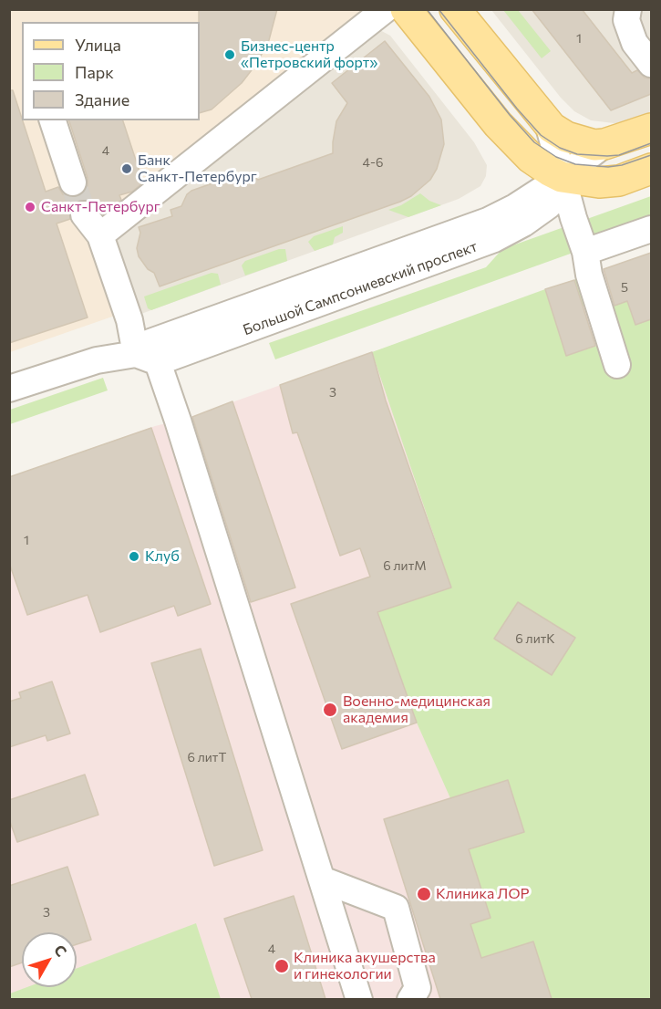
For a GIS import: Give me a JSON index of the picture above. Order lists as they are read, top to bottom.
{
  "streets": {
    "street": ["Большой Сампсониевский проспект"]
  },
  "places": [
    "Бизнес-центр «Петровский форт»",
    "Банк Санкт-Петербург",
    "Санкт-Петербург",
    "Клуб",
    "Военно-медицинская академия",
    "Клиника ЛОР",
    "Клиника акушерства и гинекологии"
  ],
  "house_numbers": [
    "1",
    "4",
    "4-6",
    "5",
    "3",
    "1",
    "6 литМ",
    "6 литК",
    "6 литТ",
    "3",
    "4"
  ],
  "legend": ["Улица", "Парк", "Здание"],
  "north": "top right"
}
